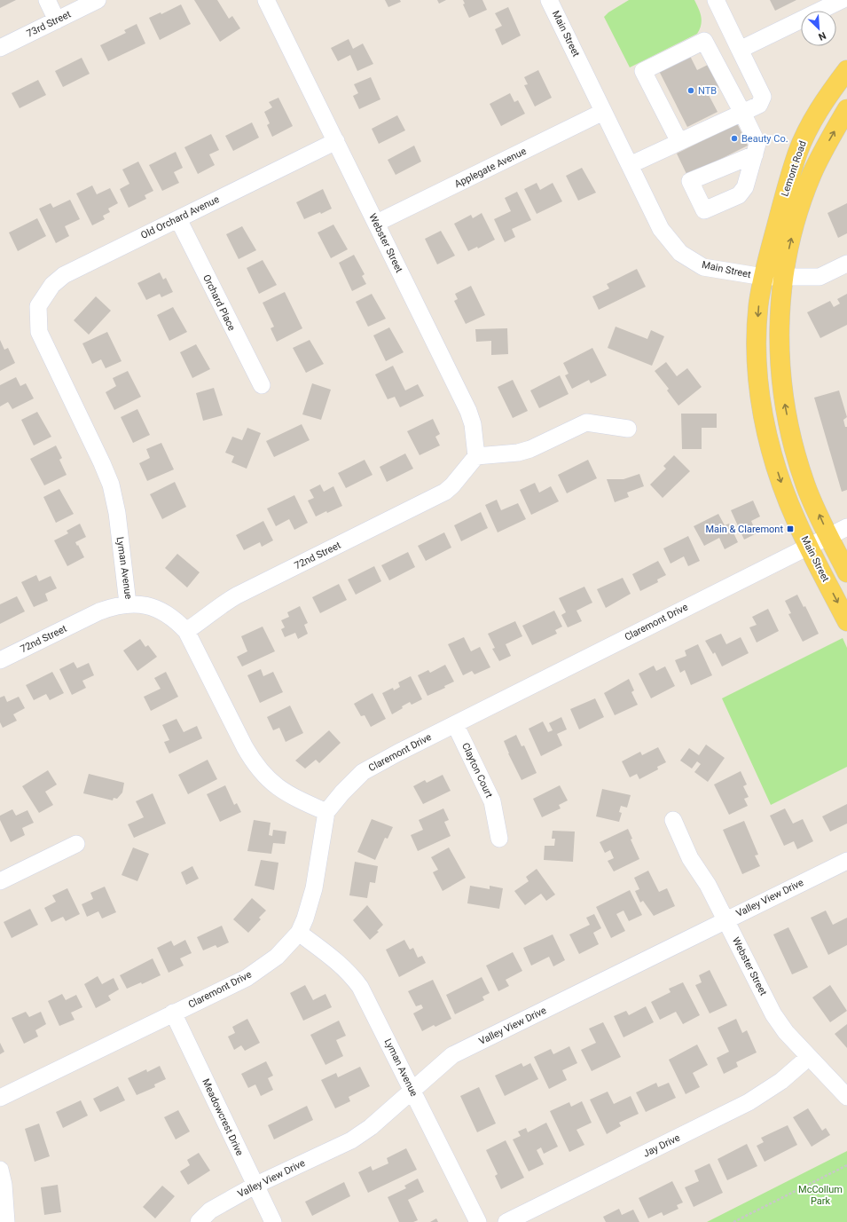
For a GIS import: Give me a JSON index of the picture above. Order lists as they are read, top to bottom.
{
  "streets": {
    "main road": ["Main Street", "Lemont Road"],
    "street": [
      "73rd Street",
      "Applegate Avenue",
      "Old Orchard Avenue",
      "Webster Street",
      "Orchard Place",
      "72nd Street",
      "Lyman Avenue",
      "Claremont Drive",
      "Clayton Court",
      "Valley View Drive",
      "Meadowcrest Drive",
      "Jay Drive"
    ]
  },
  "crossings": [
    ["Main Street", "Applegate Avenue"],
    ["Main Street", "Lemont Road"],
    ["Main Street", "Claremont Drive"],
    ["Applegate Avenue", "Webster Street"],
    ["Old Orchard Avenue", "Webster Street"],
    ["Old Orchard Avenue", "Orchard Place"],
    ["Old Orchard Avenue", "Lyman Avenue"],
    ["Webster Street", "72nd Street"],
    ["Webster Street", "Valley View Drive"],
    ["Webster Street", "Jay Drive"],
    ["72nd Street", "Lyman Avenue"],
    ["Lyman Avenue", "Claremont Drive"],
    ["Lyman Avenue", "Valley View Drive"],
    ["Claremont Drive", "Clayton Court"],
    ["Claremont Drive", "Meadowcrest Drive"],
    ["Valley View Drive", "Meadowcrest Drive"]
  ],
  "one_way": ["Main Street"],
  "parks": ["McCollum Park"],
  "places": {
    "other": ["NTB", "Beauty Co."],
    "transit": ["Main & Claremont"]
  },
  "north": "bottom right"
}
